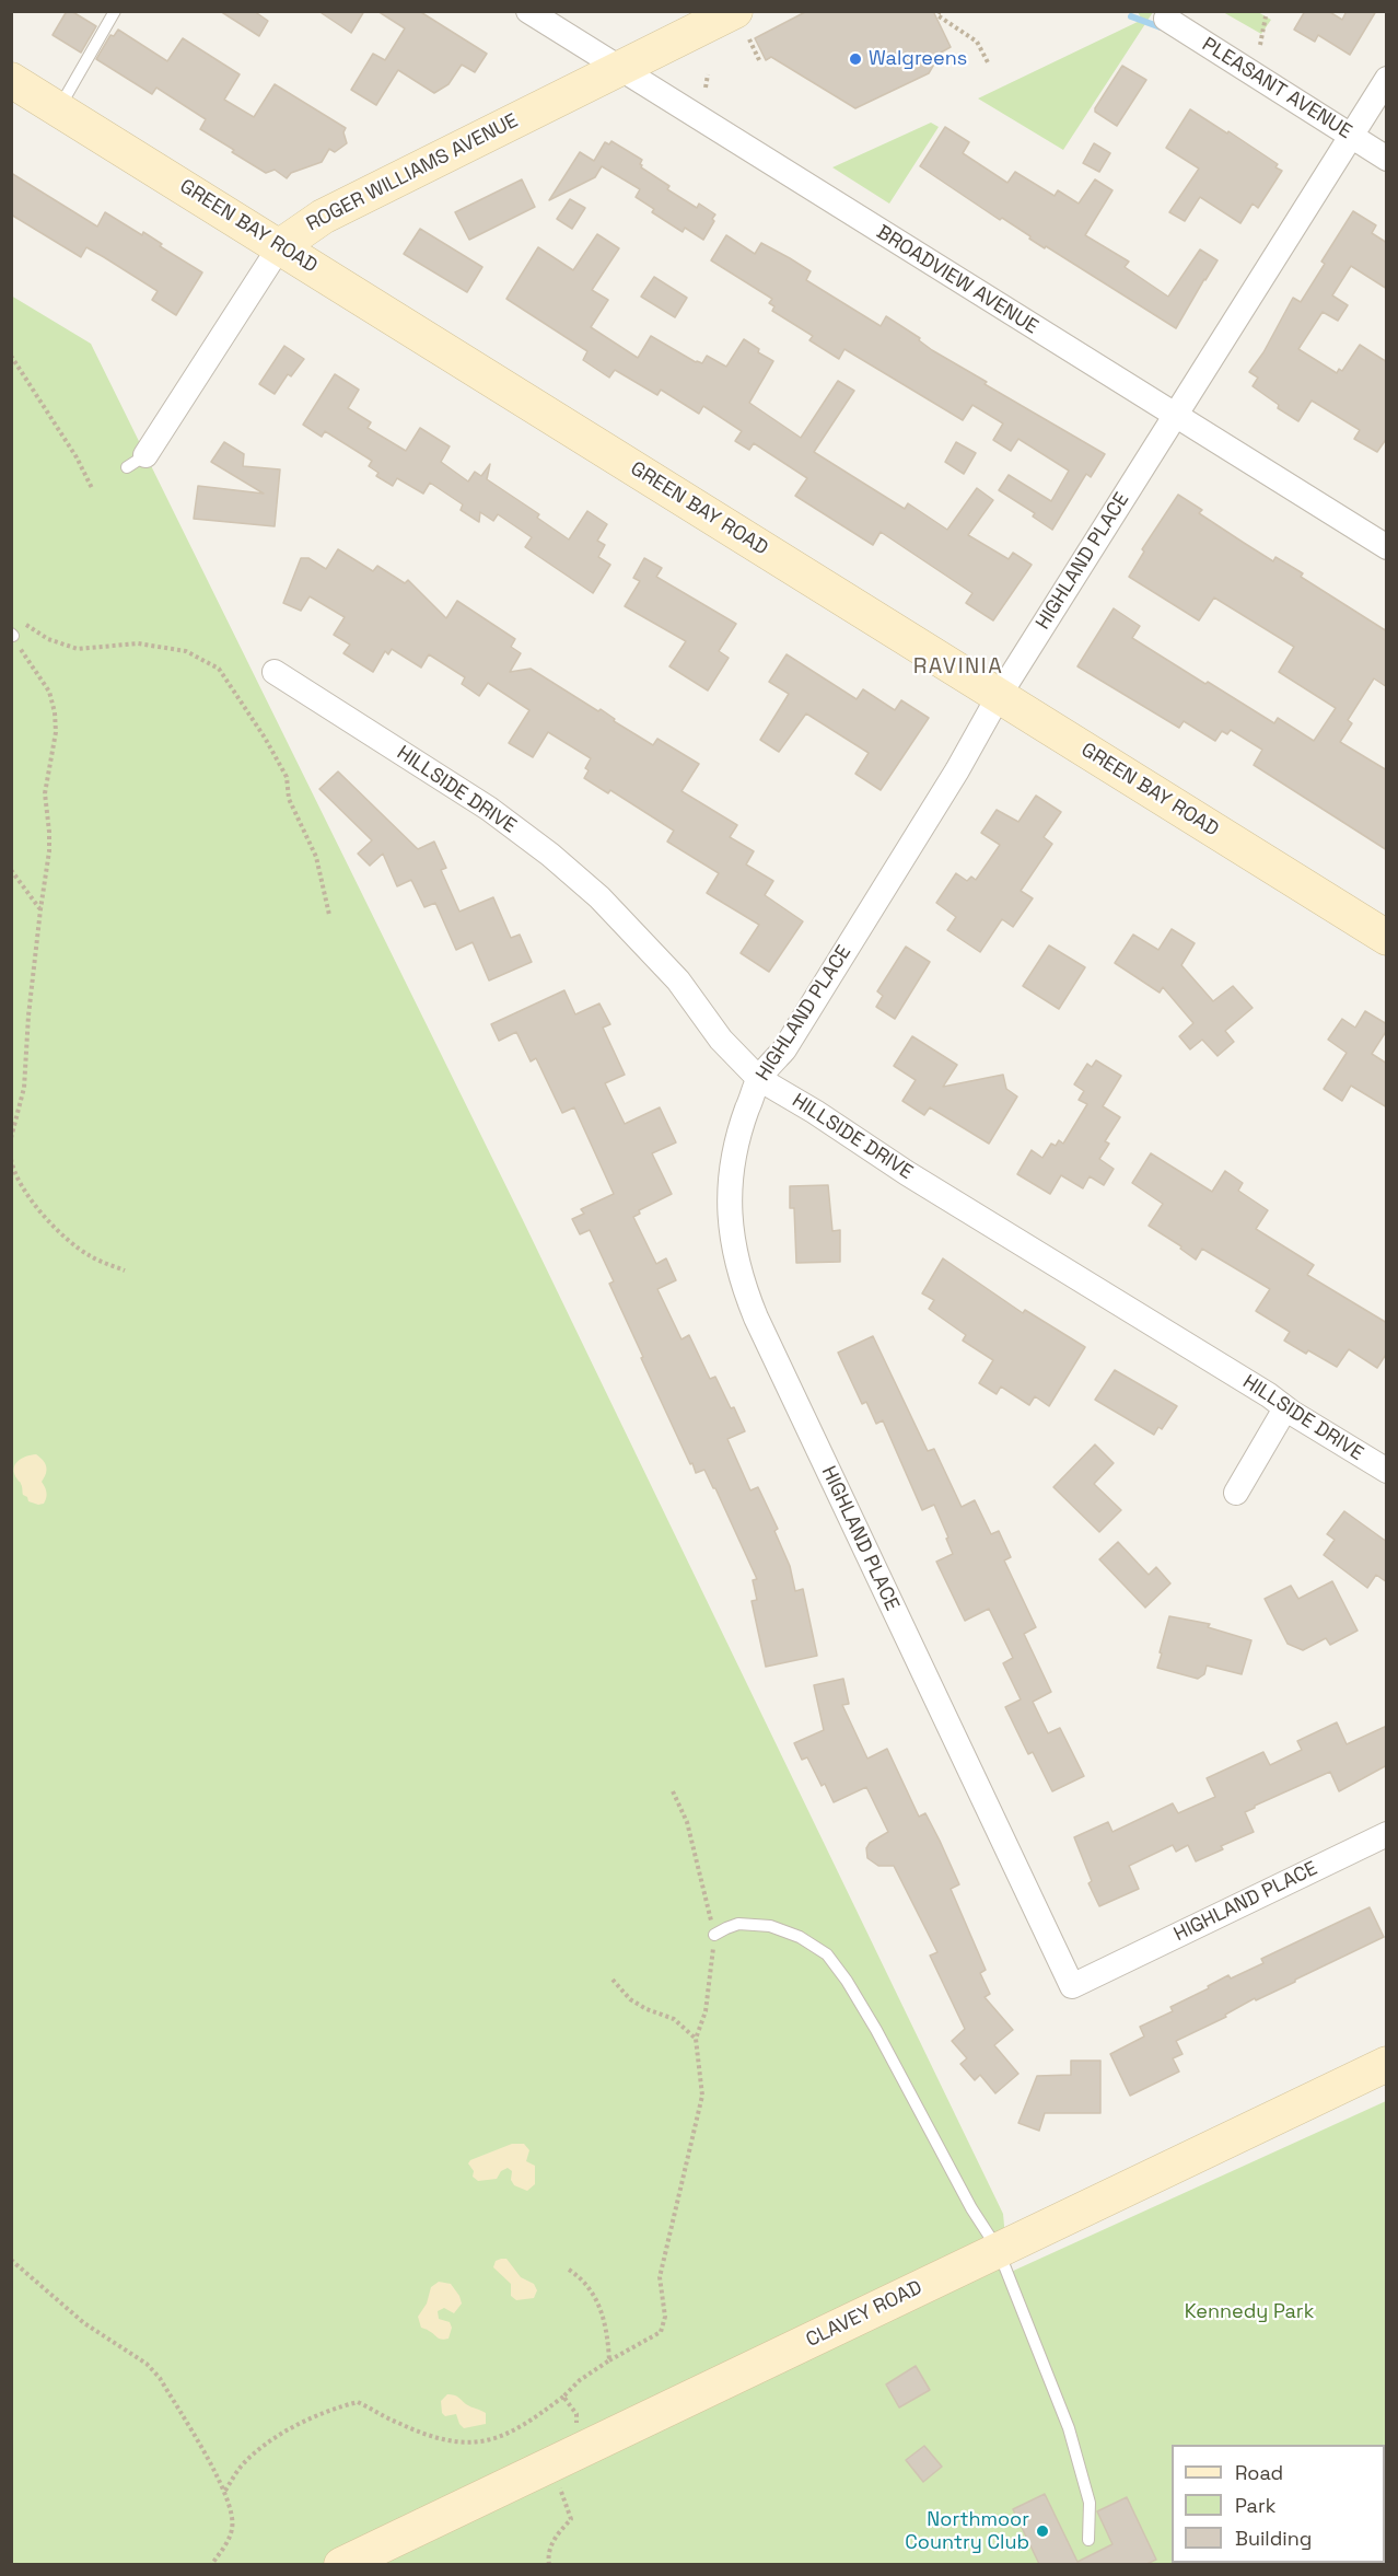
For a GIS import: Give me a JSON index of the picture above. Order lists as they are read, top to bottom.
{
  "streets": {
    "main road": ["ROGER WILLIAMS AVENUE", "GREEN BAY ROAD", "CLAVEY ROAD"],
    "street": [
      "PLEASANT AVENUE",
      "BROADVIEW AVENUE",
      "HIGHLAND PLACE",
      "HILLSIDE DRIVE"
    ]
  },
  "crossings": [
    ["PLEASANT AVENUE", "HIGHLAND PLACE"],
    ["ROGER WILLIAMS AVENUE", "GREEN BAY ROAD"],
    ["ROGER WILLIAMS AVENUE", "BROADVIEW AVENUE"],
    ["GREEN BAY ROAD", "HIGHLAND PLACE"],
    ["BROADVIEW AVENUE", "HIGHLAND PLACE"],
    ["HIGHLAND PLACE", "HILLSIDE DRIVE"]
  ],
  "districts": ["RAVINIA"],
  "parks": ["Kennedy Park"],
  "places": ["Walgreens", "Northmoor Country Club"],
  "legend": ["Road", "Park", "Building"]
}
